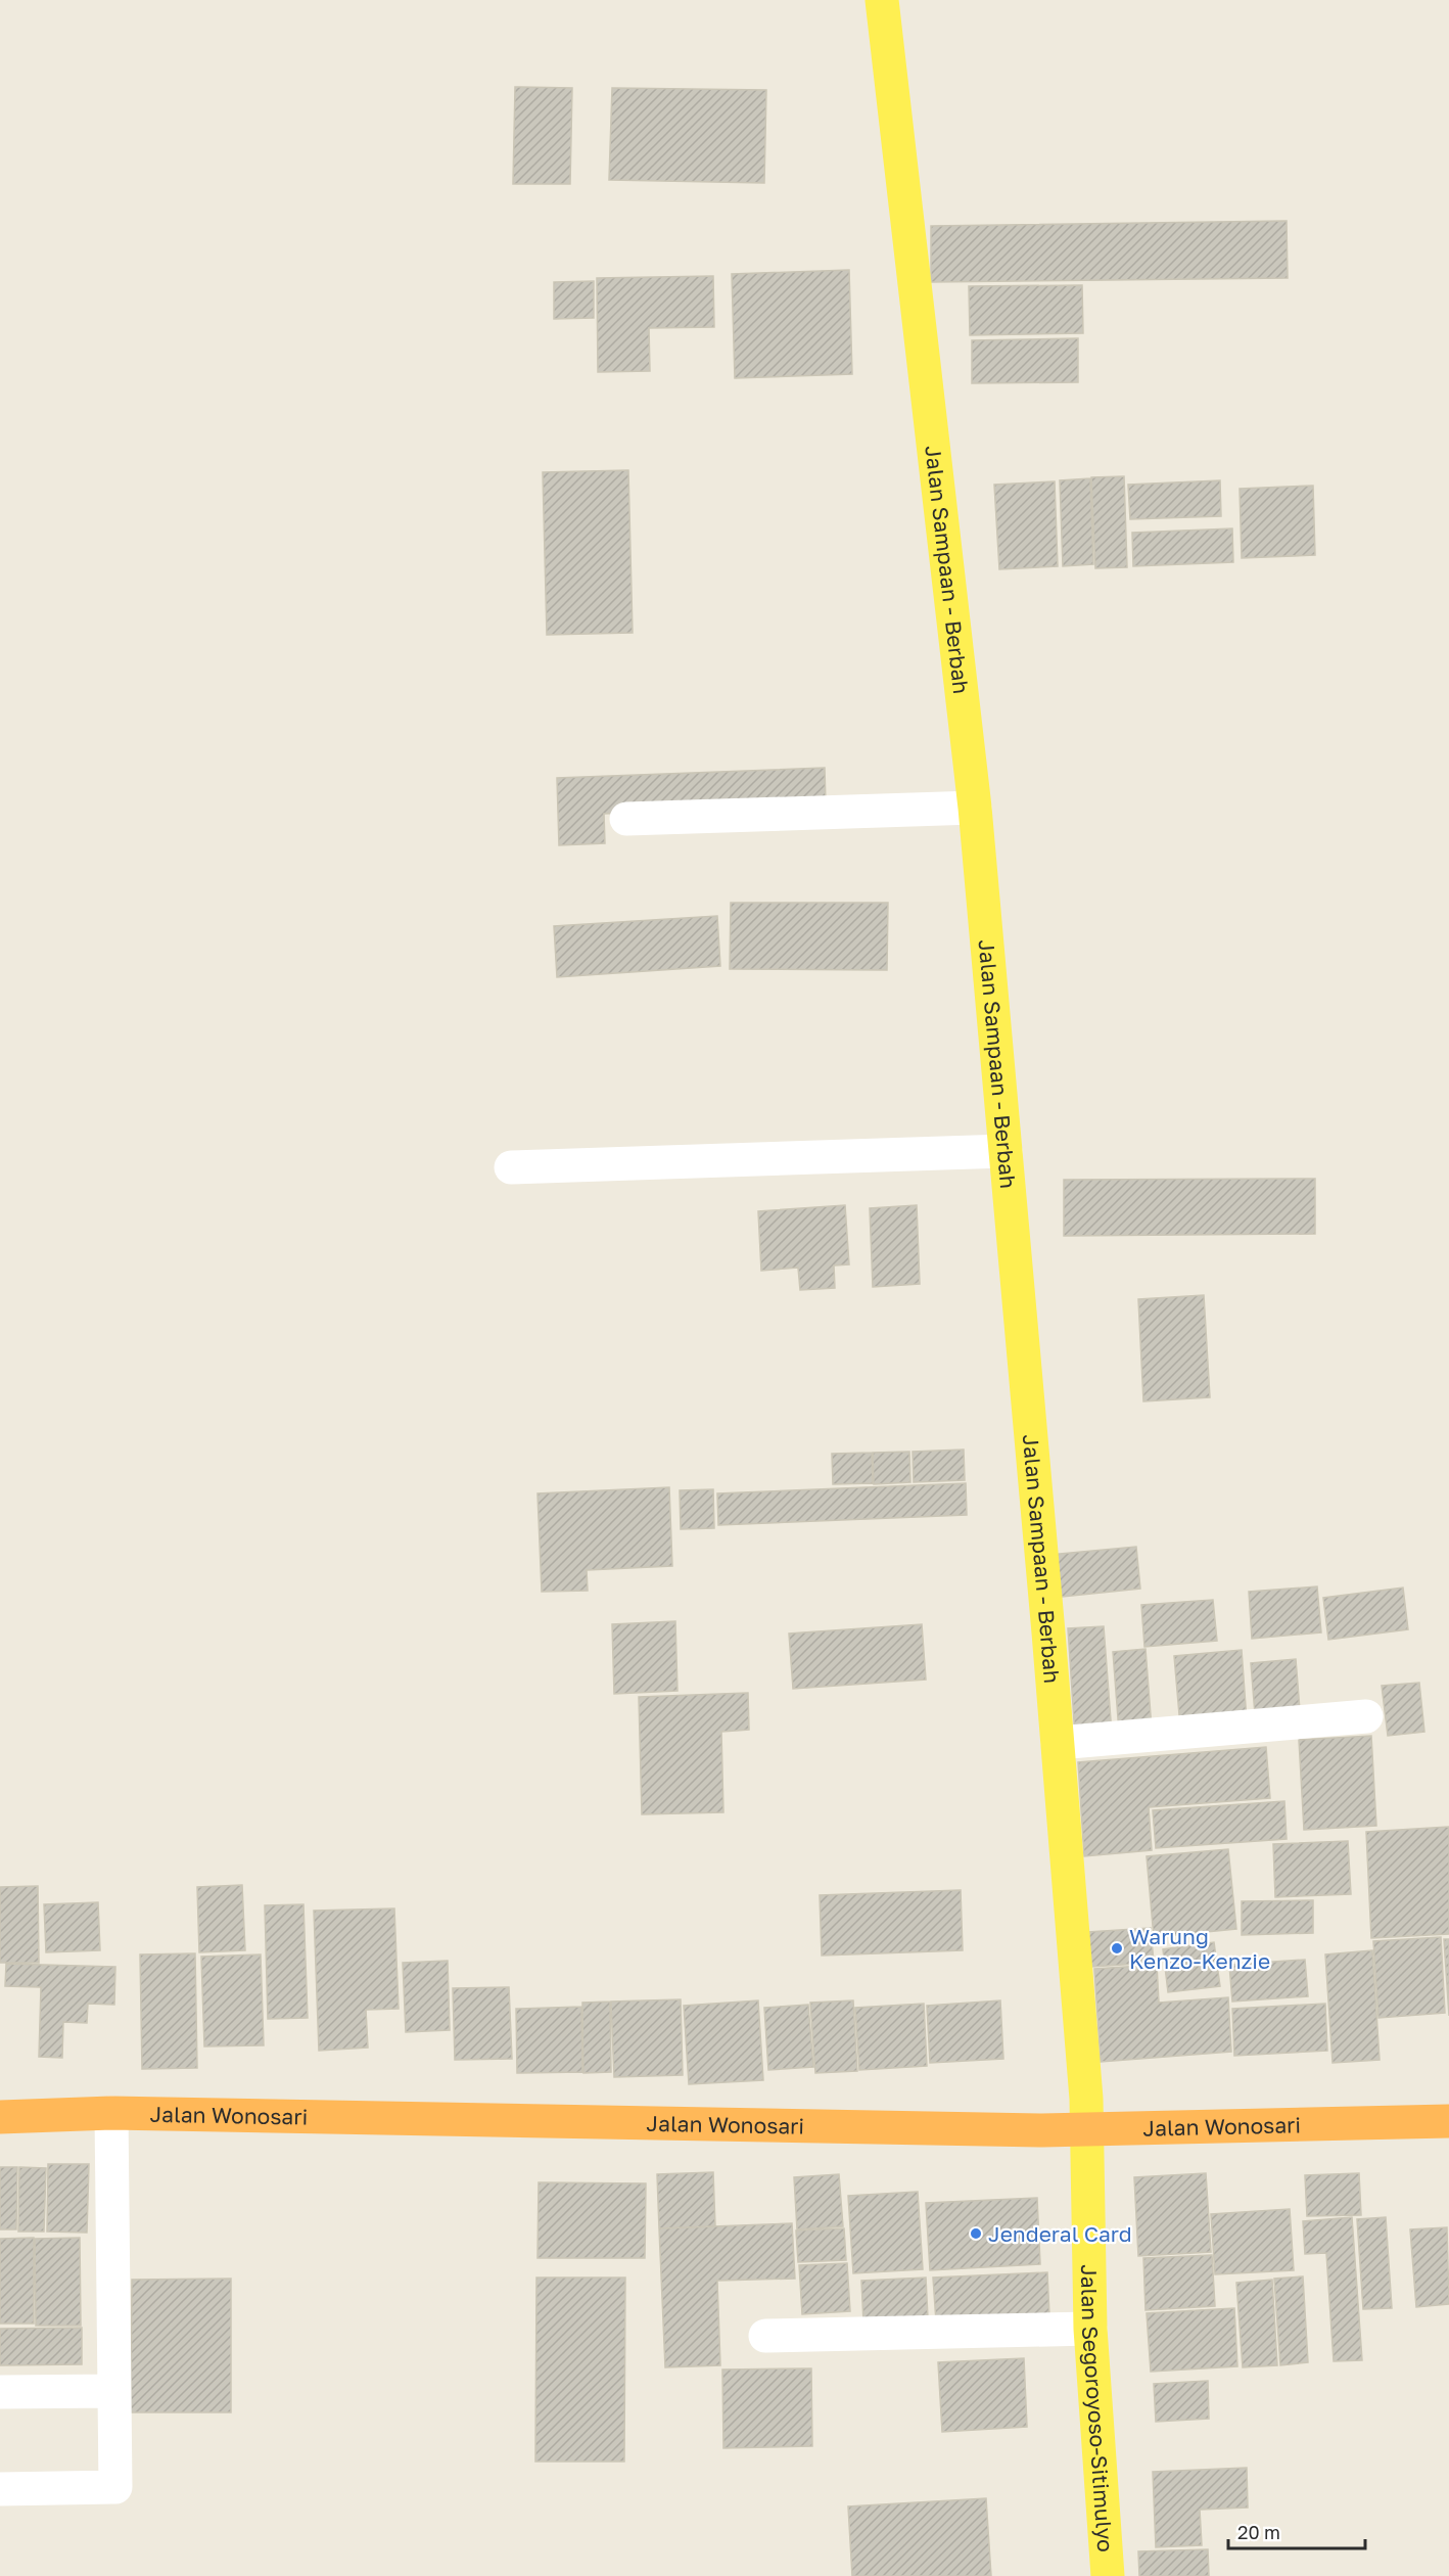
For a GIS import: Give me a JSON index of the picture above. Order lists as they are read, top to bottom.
{
  "streets": {
    "highway": ["Jalan Wonosari"],
    "main road": ["Jalan Sampaan - Berbah", "Jalan Segoroyoso-Sitimulyo"]
  },
  "crossings": [
    ["Jalan Sampaan - Berbah", "Jalan Wonosari"],
    ["Jalan Sampaan - Berbah", "Jalan Segoroyoso-Sitimulyo"],
    ["Jalan Wonosari", "Jalan Segoroyoso-Sitimulyo"]
  ],
  "places": ["Warung Kenzo-Kenzie", "Jenderal Card"],
  "scale_bar": "20 m"
}
